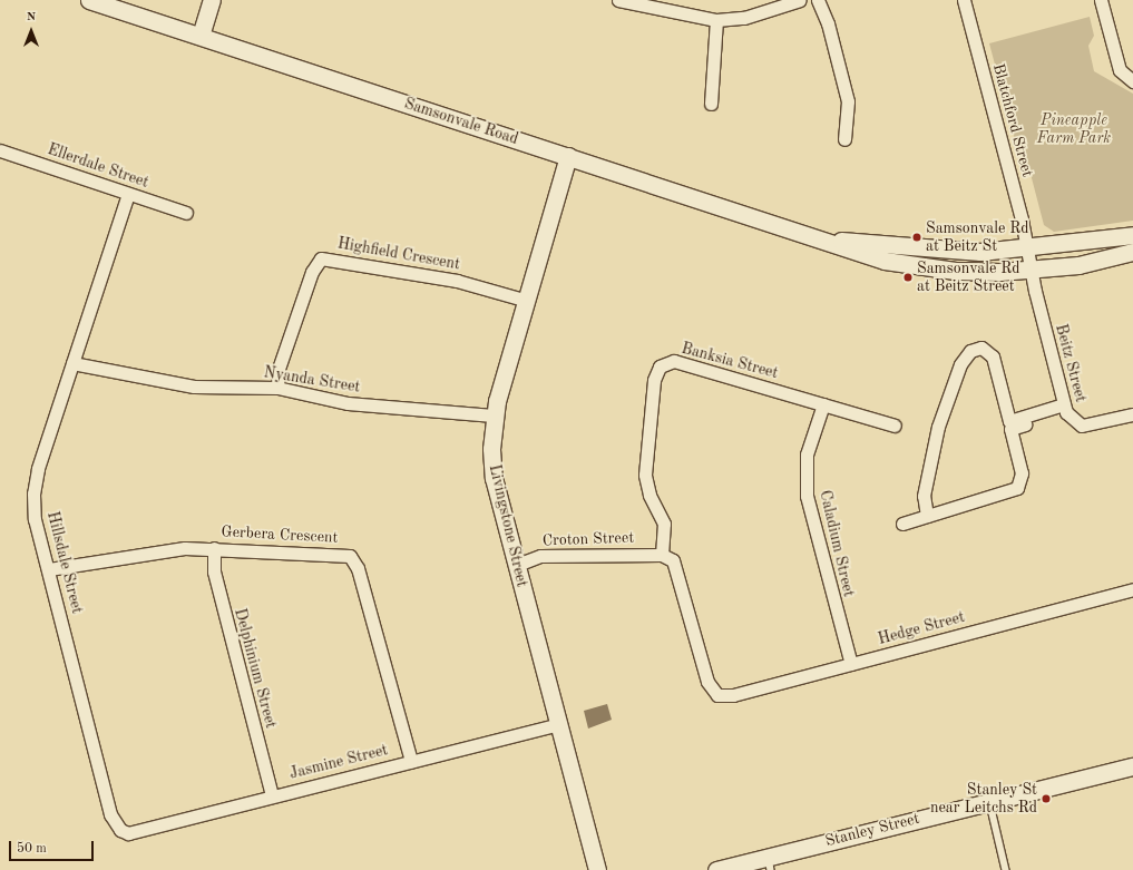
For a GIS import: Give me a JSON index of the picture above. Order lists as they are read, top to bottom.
{
  "streets": {
    "main road": ["Samsonvale Road", "Livingstone Street", "Stanley Street"],
    "street": [
      "Blatchford Street",
      "Ellerdale Street",
      "Highfield Crescent",
      "Banksia Street",
      "Beitz Street",
      "Nyanda Street",
      "Gerbera Crescent",
      "Croton Street",
      "Caladium Street",
      "Hillsdale Street",
      "Hedge Street",
      "Delphinium Street",
      "Jasmine Street"
    ]
  },
  "crossings": [
    ["Blatchford Street", "Samsonvale Road"],
    ["Blatchford Street", "Beitz Street"],
    ["Samsonvale Road", "Beitz Street"],
    ["Samsonvale Road", "Livingstone Street"],
    ["Ellerdale Street", "Hillsdale Street"],
    ["Highfield Crescent", "Nyanda Street"],
    ["Highfield Crescent", "Livingstone Street"],
    ["Banksia Street", "Croton Street"],
    ["Banksia Street", "Caladium Street"],
    ["Banksia Street", "Hedge Street"],
    ["Nyanda Street", "Livingstone Street"],
    ["Nyanda Street", "Hillsdale Street"],
    ["Livingstone Street", "Croton Street"],
    ["Livingstone Street", "Jasmine Street"],
    ["Gerbera Crescent", "Hillsdale Street"],
    ["Gerbera Crescent", "Delphinium Street"],
    ["Gerbera Crescent", "Jasmine Street"],
    ["Croton Street", "Hedge Street"],
    ["Caladium Street", "Hedge Street"],
    ["Hillsdale Street", "Jasmine Street"],
    ["Delphinium Street", "Jasmine Street"]
  ],
  "parks": ["Pineapple Farm Park"],
  "places": ["Samsonvale Rd at Beitz St", "Samsonvale Rd at Beitz Street", "Stanley St near Leitchs Rd"],
  "scale_bar": "50 m",
  "north": "top"
}
